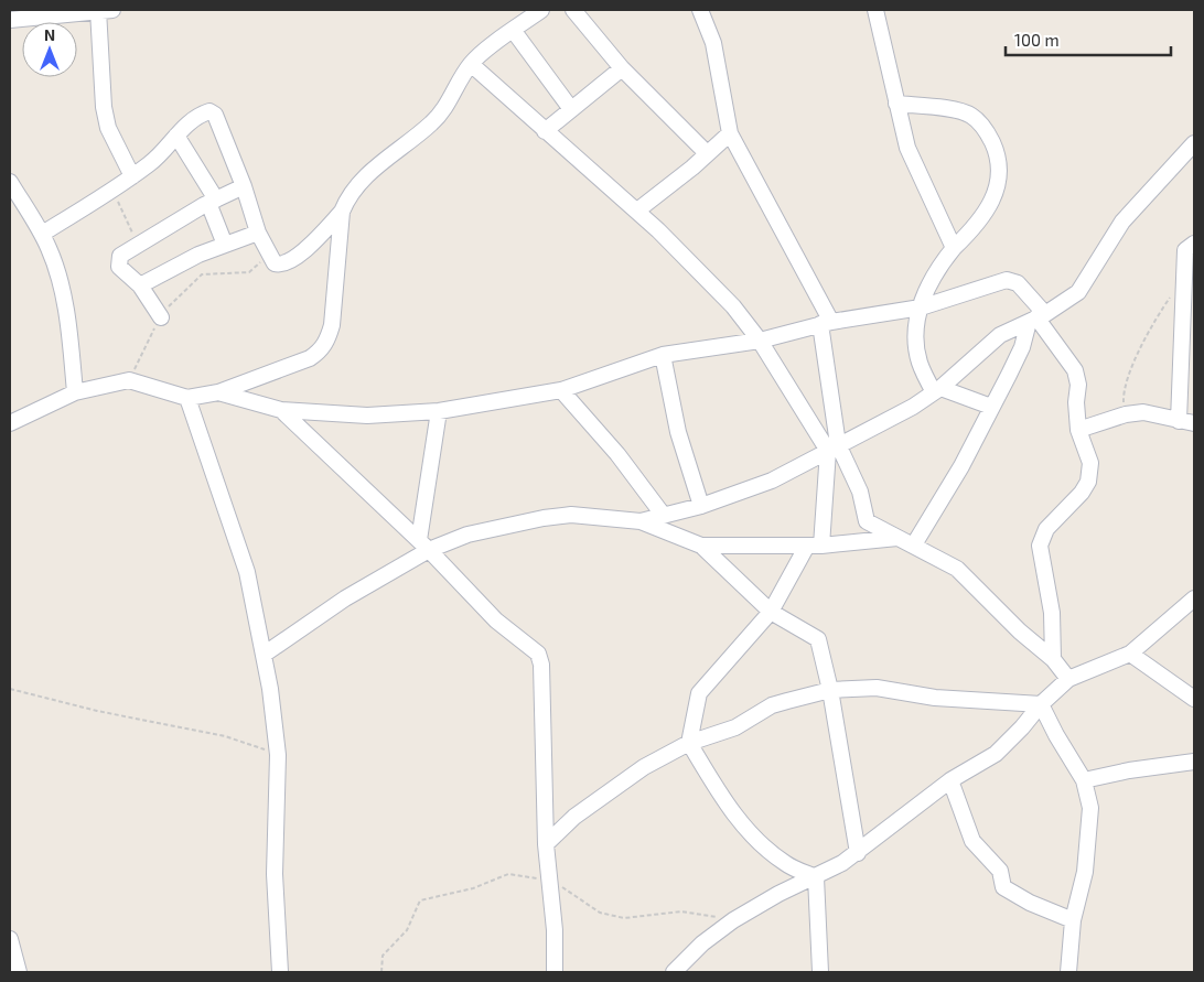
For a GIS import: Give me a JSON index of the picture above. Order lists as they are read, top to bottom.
{
  "scale_bar": "100 m",
  "north": "top"
}
